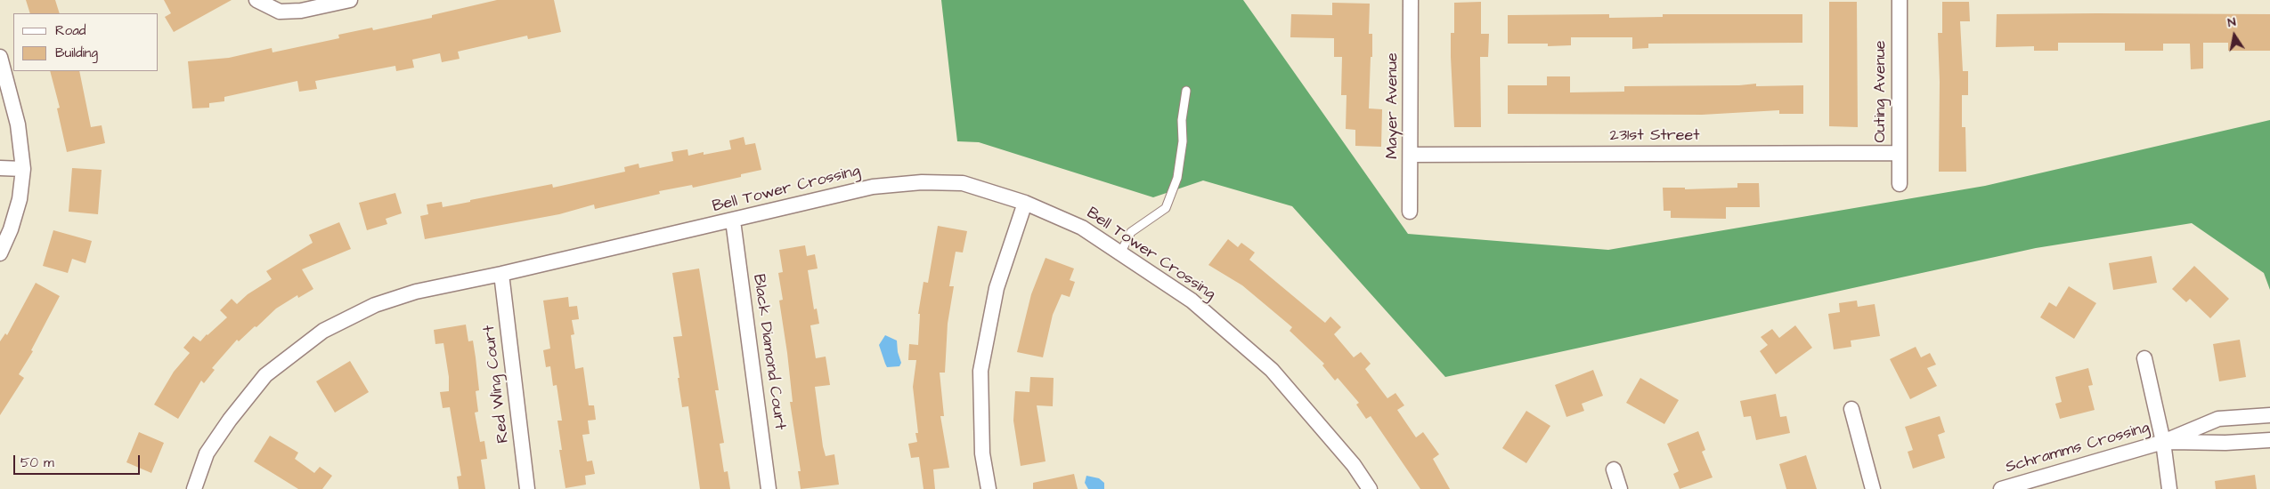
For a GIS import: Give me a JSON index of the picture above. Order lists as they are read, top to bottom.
{
  "streets": {
    "street": [
      "Outing Avenue",
      "Mayer Avenue",
      "231st Street",
      "Bell Tower Crossing",
      "Black Diamond Court",
      "Red Wing Court",
      "Schramms Crossing"
    ]
  },
  "crossings": [
    ["Outing Avenue", "231st Street"],
    ["Mayer Avenue", "231st Street"],
    ["Bell Tower Crossing", "Black Diamond Court"],
    ["Bell Tower Crossing", "Red Wing Court"]
  ],
  "legend": ["Road", "Building"],
  "scale_bar": "50 m",
  "north": "top"
}
